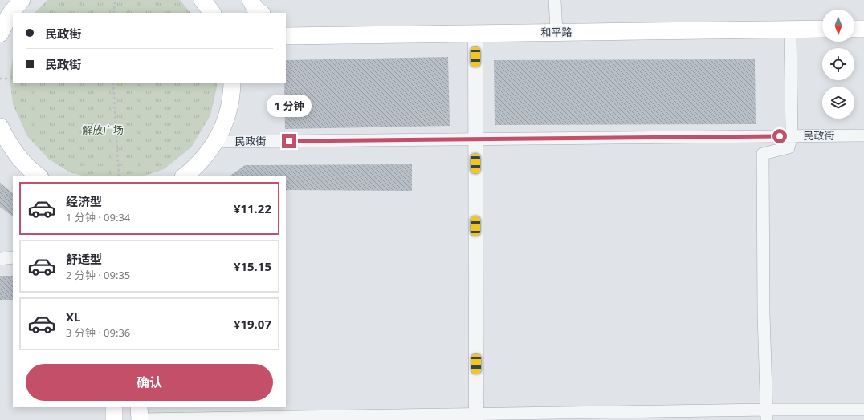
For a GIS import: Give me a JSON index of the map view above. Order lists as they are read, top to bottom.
{
  "streets": {
    "main road": ["和平路"],
    "street": ["民政街"]
  },
  "parks": ["解放广场"],
  "north": "bottom",
  "page": {
    "banner": ["民政街", "民政街"],
    "bubble": "1 分钟",
    "list": [
      {
        "name": "经济型",
        "note": "1 分钟 · 09:34",
        "value": "¥11.22"
      },
      {
        "name": "舒适型",
        "note": "2 分钟 · 09:35",
        "value": "¥15.15"
      },
      {
        "name": "XL",
        "note": "3 分钟 · 09:36",
        "value": "¥19.07"
      }
    ],
    "buttons": "确认"
  }
}
